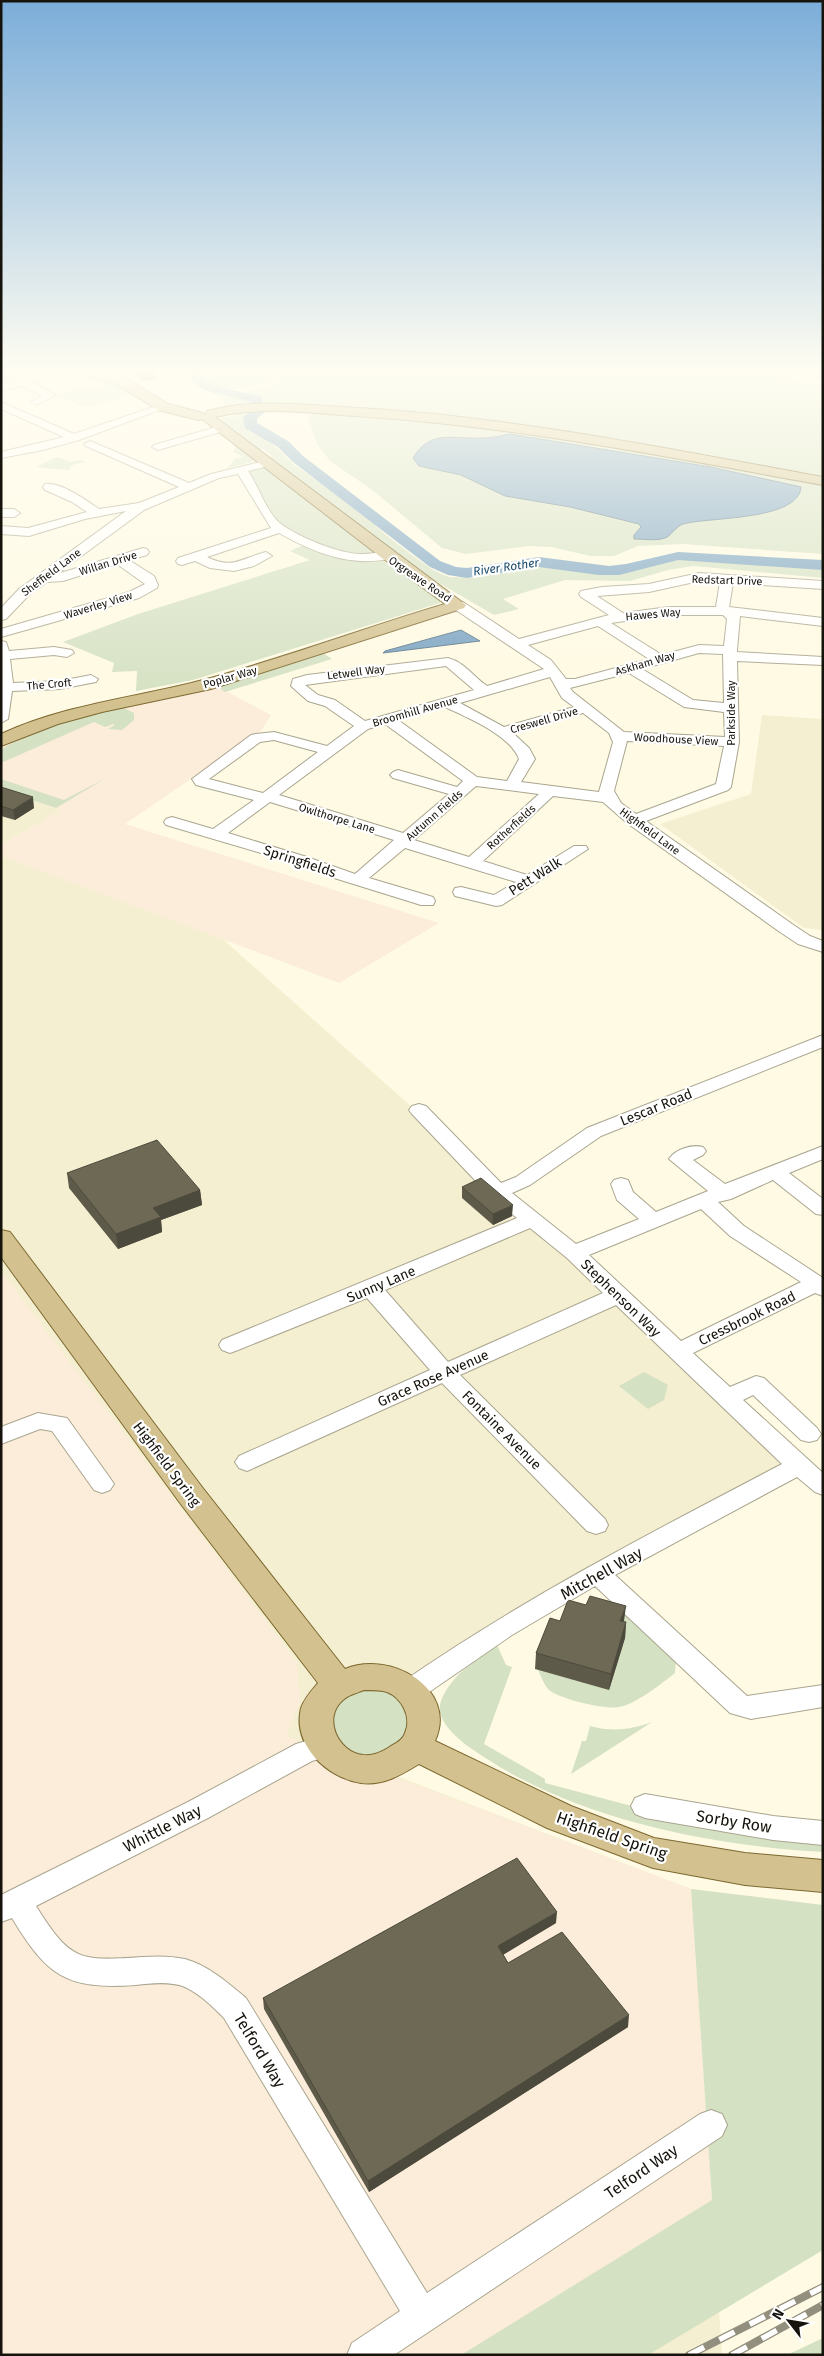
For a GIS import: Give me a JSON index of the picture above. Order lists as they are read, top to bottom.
{
  "streets": {
    "main road": ["Orgreave Road", "Poplar Way", "Highfield Spring"],
    "street": [
      "Willan Drive",
      "Sheffield Lane",
      "Redstart Drive",
      "Waverley View",
      "Hawes Way",
      "Askham Way",
      "Letwell Way",
      "The Croft",
      "Broomhill Avenue",
      "Parkside Way",
      "Creswell Drive",
      "Woodhouse View",
      "Autumn Fields",
      "Owlthorpe Lane",
      "Rotherfields",
      "Highfield Lane",
      "Springfields",
      "Pett Walk",
      "Lescar Road",
      "Sunny Lane",
      "Stephenson Way",
      "Cressbrook Road",
      "Grace Rose Avenue",
      "Fontaine Avenue",
      "Mitchell Way",
      "Sorby Row",
      "Whittle Way",
      "Telford Way"
    ]
  },
  "crossings": [
    ["Willan Drive", "Sheffield Lane"],
    ["Willan Drive", "Waverley View"],
    ["Orgreave Road", "Poplar Way"],
    ["Redstart Drive", "Hawes Way"],
    ["Redstart Drive", "Parkside Way"],
    ["Hawes Way", "Parkside Way"],
    ["Askham Way", "Parkside Way"],
    ["Letwell Way", "Broomhill Avenue"],
    ["Broomhill Avenue", "Owlthorpe Lane"],
    ["Broomhill Avenue", "Springfields"],
    ["Parkside Way", "Woodhouse View"],
    ["Parkside Way", "Highfield Lane"],
    ["Woodhouse View", "Highfield Lane"],
    ["Autumn Fields", "Owlthorpe Lane"],
    ["Autumn Fields", "Rotherfields"],
    ["Autumn Fields", "Highfield Lane"],
    ["Autumn Fields", "Springfields"],
    ["Owlthorpe Lane", "Rotherfields"],
    ["Owlthorpe Lane", "Pett Walk"],
    ["Lescar Road", "Stephenson Way"],
    ["Sunny Lane", "Stephenson Way"],
    ["Sunny Lane", "Fontaine Avenue"],
    ["Stephenson Way", "Cressbrook Road"],
    ["Stephenson Way", "Grace Rose Avenue"],
    ["Stephenson Way", "Mitchell Way"],
    ["Grace Rose Avenue", "Fontaine Avenue"],
    ["Highfield Spring", "Mitchell Way"],
    ["Highfield Spring", "Whittle Way"],
    ["Mitchell Way", "Whittle Way"],
    ["Whittle Way", "Telford Way"]
  ],
  "water": ["River Rother"],
  "north": "top left"
}
